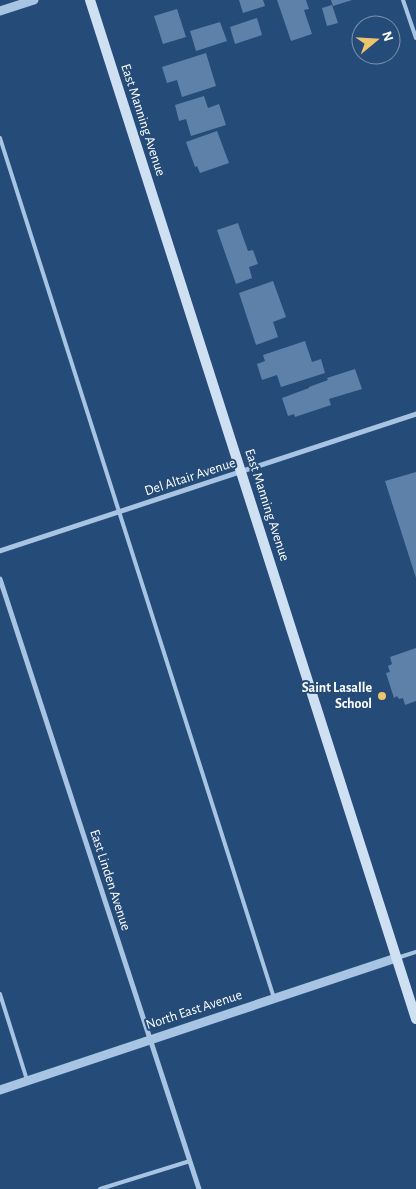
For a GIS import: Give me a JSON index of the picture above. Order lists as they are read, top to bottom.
{
  "streets": {
    "main road": ["East Manning Avenue"],
    "street": ["Del Altair Avenue", "East Linden Avenue", "North East Avenue"]
  },
  "crossings": [
    ["East Manning Avenue", "Del Altair Avenue"],
    ["East Manning Avenue", "North East Avenue"],
    ["East Linden Avenue", "North East Avenue"]
  ],
  "places": ["Saint Lasalle School"],
  "north": "right"
}
